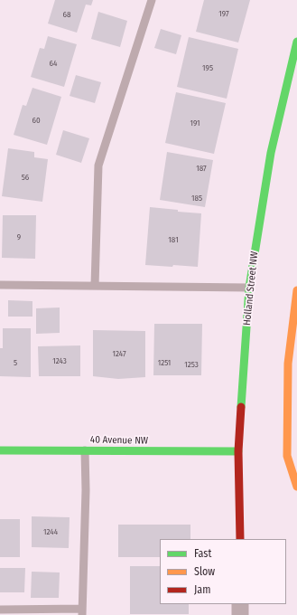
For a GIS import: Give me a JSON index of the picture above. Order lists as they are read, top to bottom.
{
  "streets": {
    "street": ["Holland Street NW", "40 Avenue NW"]
  },
  "crossings": [
    ["Holland Street NW", "40 Avenue NW"]
  ],
  "house_numbers": [
    "197",
    "68",
    "64",
    "195",
    "60",
    "191",
    "187",
    "56",
    "185",
    "9",
    "181",
    "1247",
    "1243",
    "5",
    "1251",
    "1253",
    "1244"
  ],
  "legend": ["Fast", "Slow", "Jam"]
}
